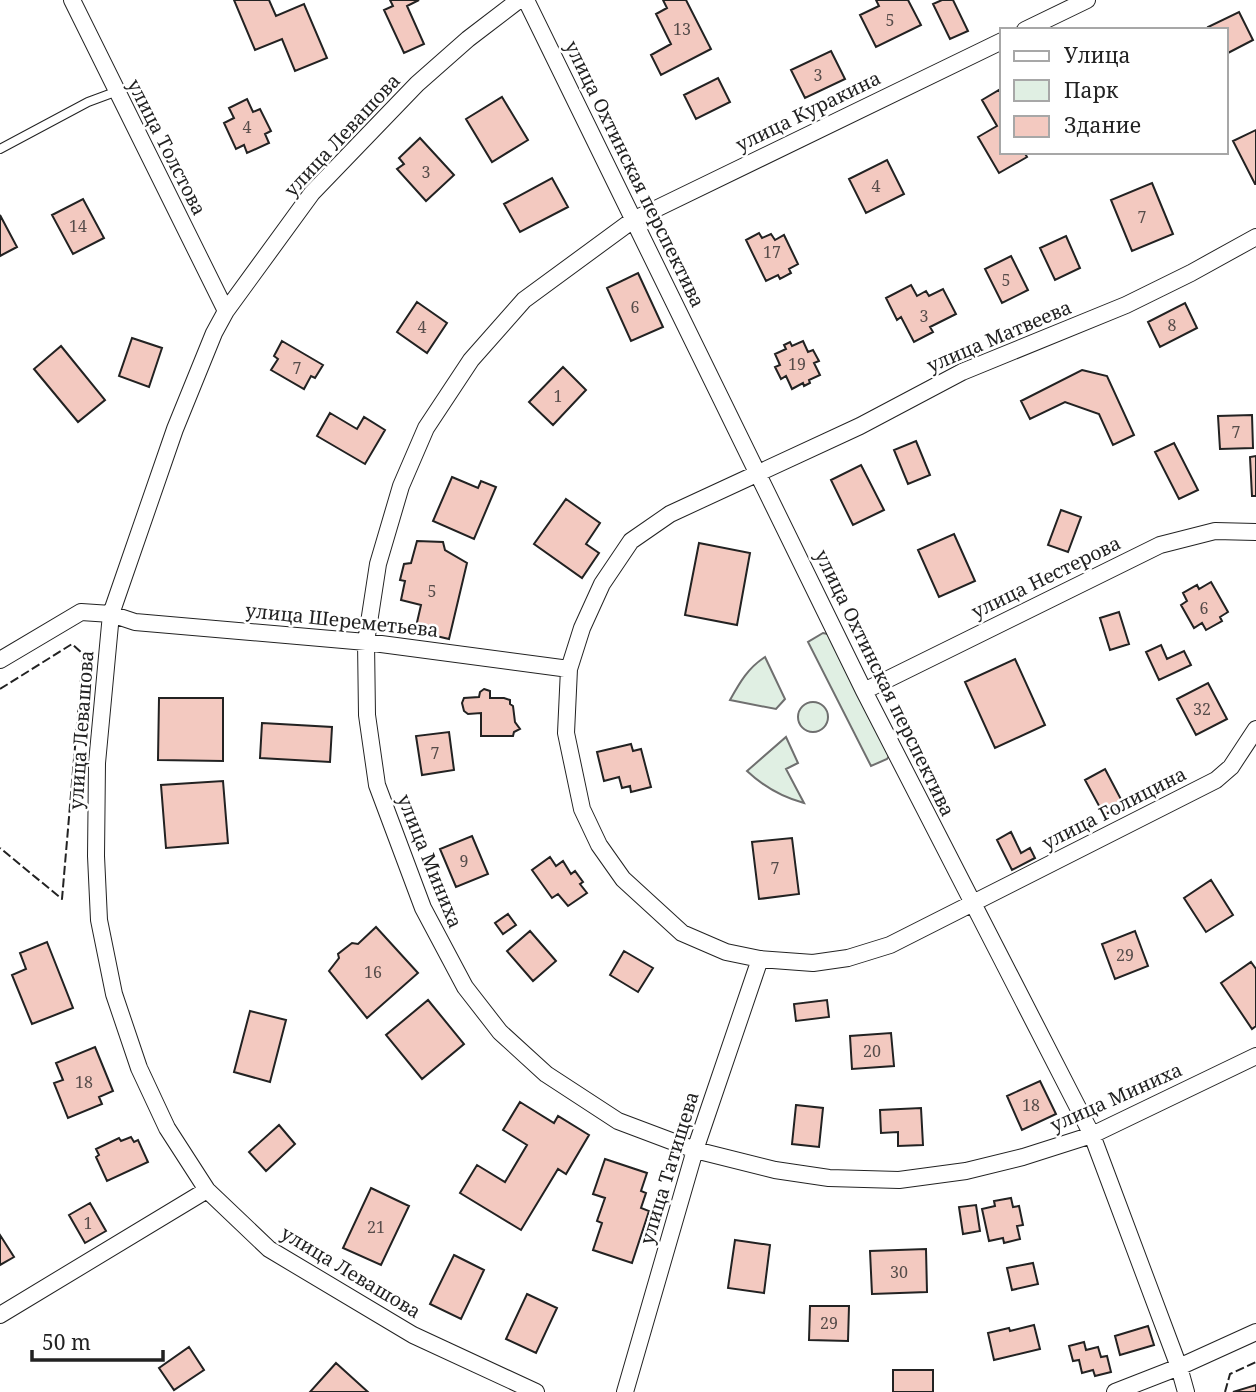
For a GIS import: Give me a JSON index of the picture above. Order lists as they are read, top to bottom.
{
  "streets": {
    "street": [
      "улица Куракина",
      "улица Левашова",
      "улица Толстова",
      "улица Охтинская перспектива",
      "улица Матвеева",
      "улица Нестерова",
      "улица Шереметьева",
      "улица Голицина",
      "улица Миниха",
      "улица Татищева"
    ]
  },
  "crossings": [
    ["улица Куракина", "улица Охтинская перспектива"],
    ["улица Куракина", "улица Миниха"],
    ["улица Левашова", "улица Толстова"],
    ["улица Левашова", "улица Шереметьева"],
    ["улица Охтинская перспектива", "улица Матвеева"],
    ["улица Охтинская перспектива", "улица Нестерова"],
    ["улица Охтинская перспектива", "улица Голицина"],
    ["улица Охтинская перспектива", "улица Миниха"],
    ["улица Матвеева", "улица Шереметьева"],
    ["улица Матвеева", "улица Голицина"],
    ["улица Шереметьева", "улица Голицина"],
    ["улица Шереметьева", "улица Миниха"],
    ["улица Голицина", "улица Татищева"],
    ["улица Миниха", "улица Татищева"]
  ],
  "house_numbers": [
    "5",
    "13",
    "3",
    "4",
    "3",
    "4",
    "7",
    "14",
    "17",
    "5",
    "6",
    "3",
    "8",
    "4",
    "19",
    "7",
    "1",
    "7",
    "5",
    "6",
    "32",
    "7",
    "9",
    "7",
    "29",
    "16",
    "20",
    "18",
    "18",
    "1",
    "21",
    "30",
    "29"
  ],
  "legend": ["Улица", "Парк", "Здание"],
  "scale_bar": "50 m"
}
